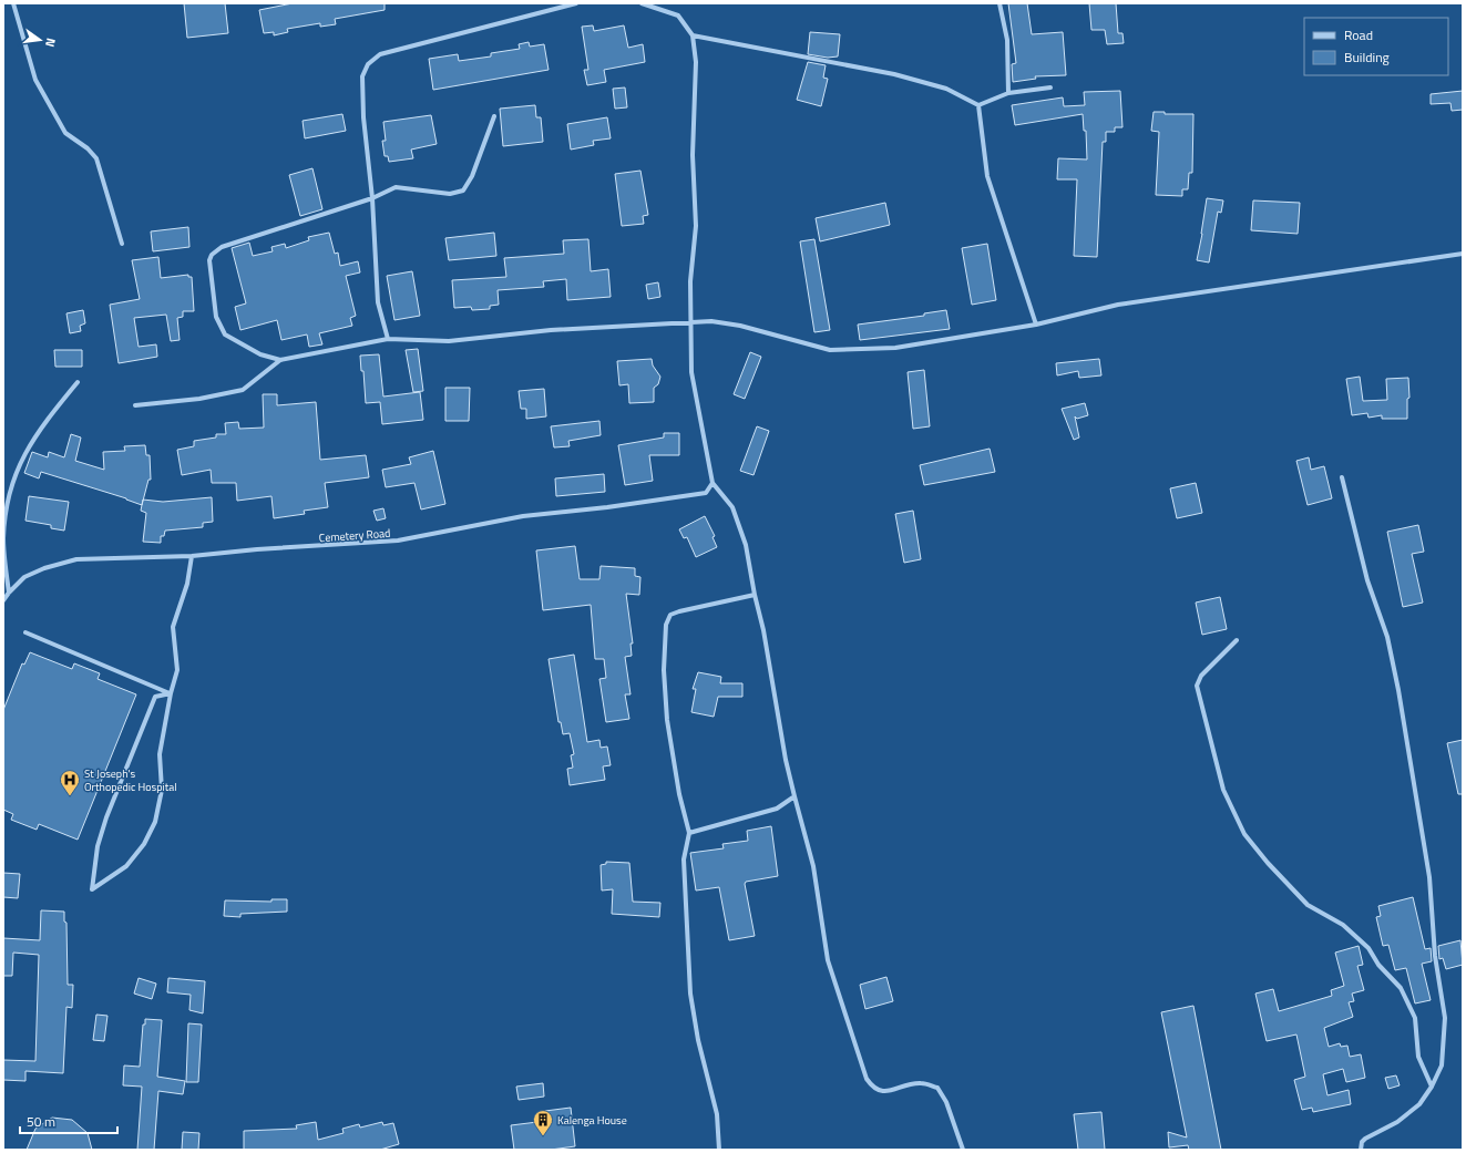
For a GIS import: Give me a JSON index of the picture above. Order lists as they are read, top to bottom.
{
  "streets": {
    "street": ["Cemetery Road"]
  },
  "places": {
    "hospital": ["St Joseph's Orthopedic Hospital"],
    "building": ["Kalenga House"]
  },
  "legend": ["Road", "Building"],
  "scale_bar": "50 m",
  "north": "right"
}
